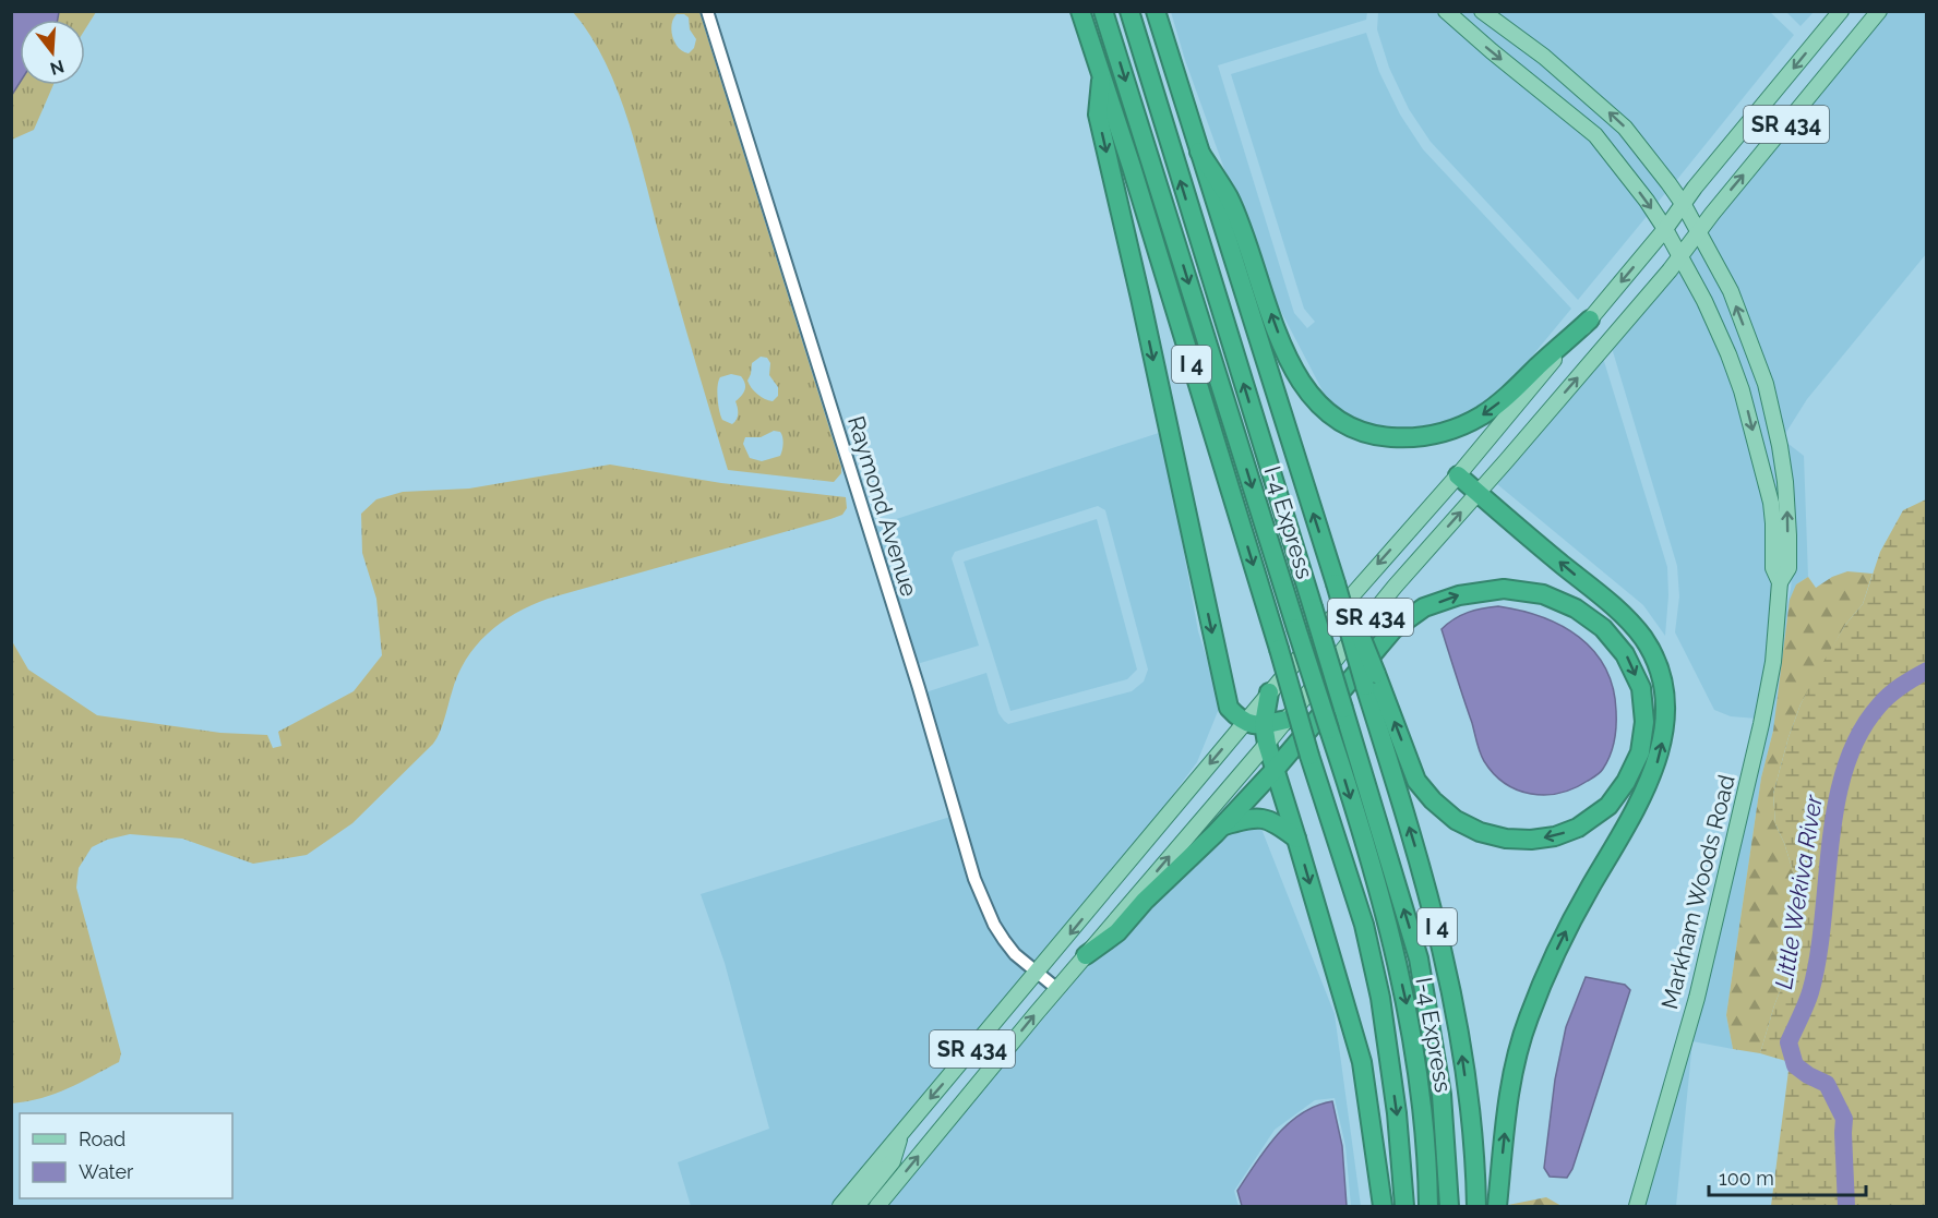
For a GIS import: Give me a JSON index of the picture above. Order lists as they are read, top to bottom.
{
  "streets": {
    "highway": ["I 4", "I-4 Express"],
    "main road": ["SR 434", "Markham Woods Road"],
    "street": ["Raymond Avenue"]
  },
  "crossings": [
    ["SR 434", "Raymond Avenue"],
    ["SR 434", "Markham Woods Road"]
  ],
  "water": ["Little Wekiva River"],
  "legend": ["Road", "Water"],
  "scale_bar": "100 m",
  "north": "bottom"
}
